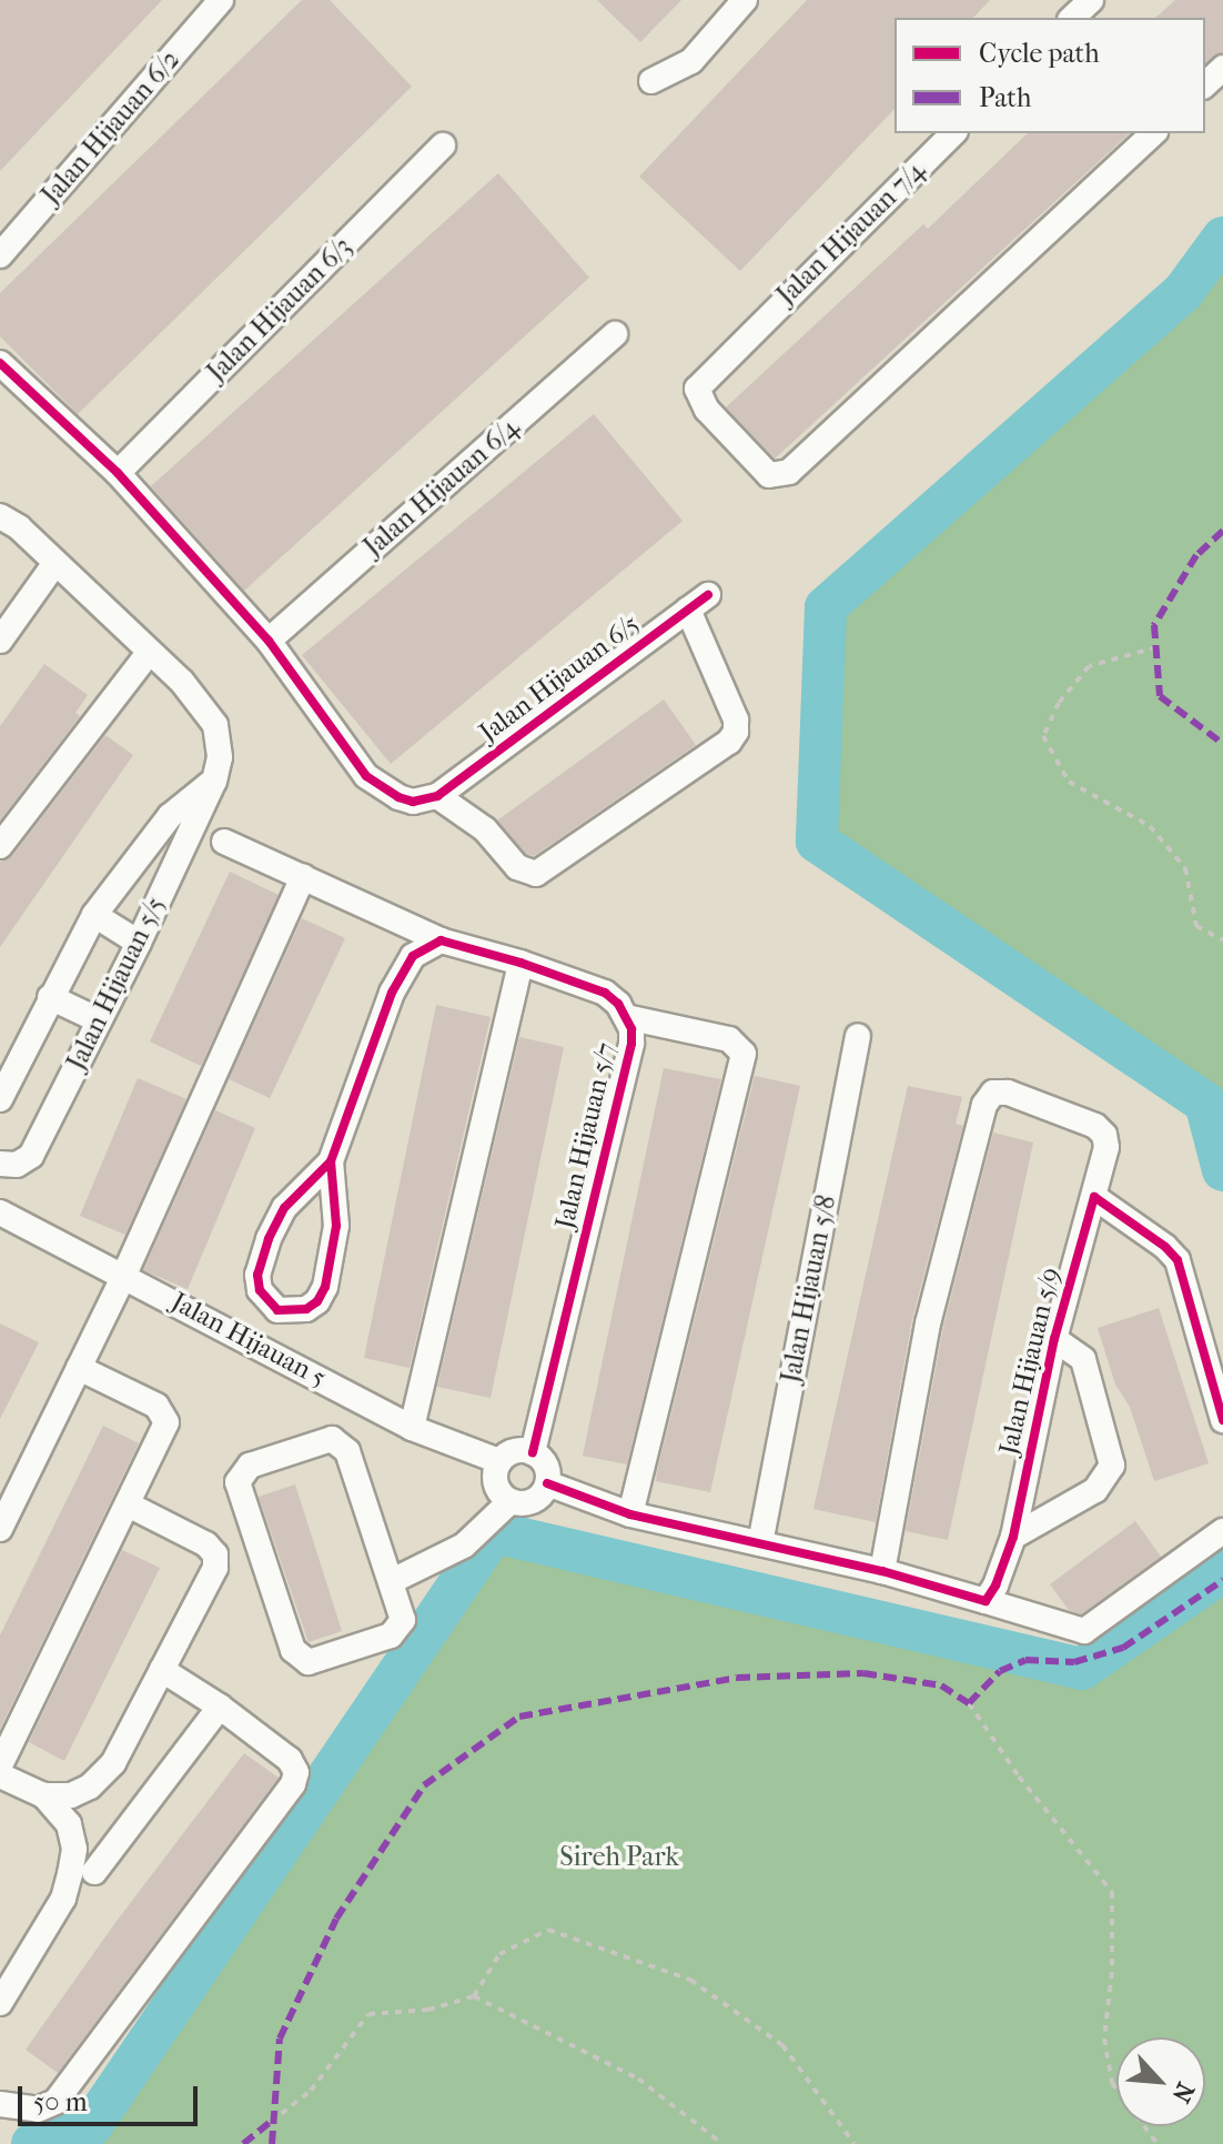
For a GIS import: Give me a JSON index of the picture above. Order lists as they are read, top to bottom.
{
  "streets": {
    "street": [
      "Jalan Hijauan 6/2",
      "Jalan Hijauan 7/4",
      "Jalan Hijauan 6/3",
      "Jalan Hijauan 6/4",
      "Jalan Hijauan 6/5",
      "Jalan Hijauan 5/5",
      "Jalan Hijauan 5/7",
      "Jalan Hijauan 5/8",
      "Jalan Hijauan 5",
      "Jalan Hijauan 5/9"
    ]
  },
  "crossings": [
    ["Jalan Hijauan 5/7", "Jalan Hijauan 5"]
  ],
  "parks": ["Sireh Park"],
  "legend": ["Cycle path", "Path"],
  "scale_bar": "50 m",
  "north": "bottom right"
}
